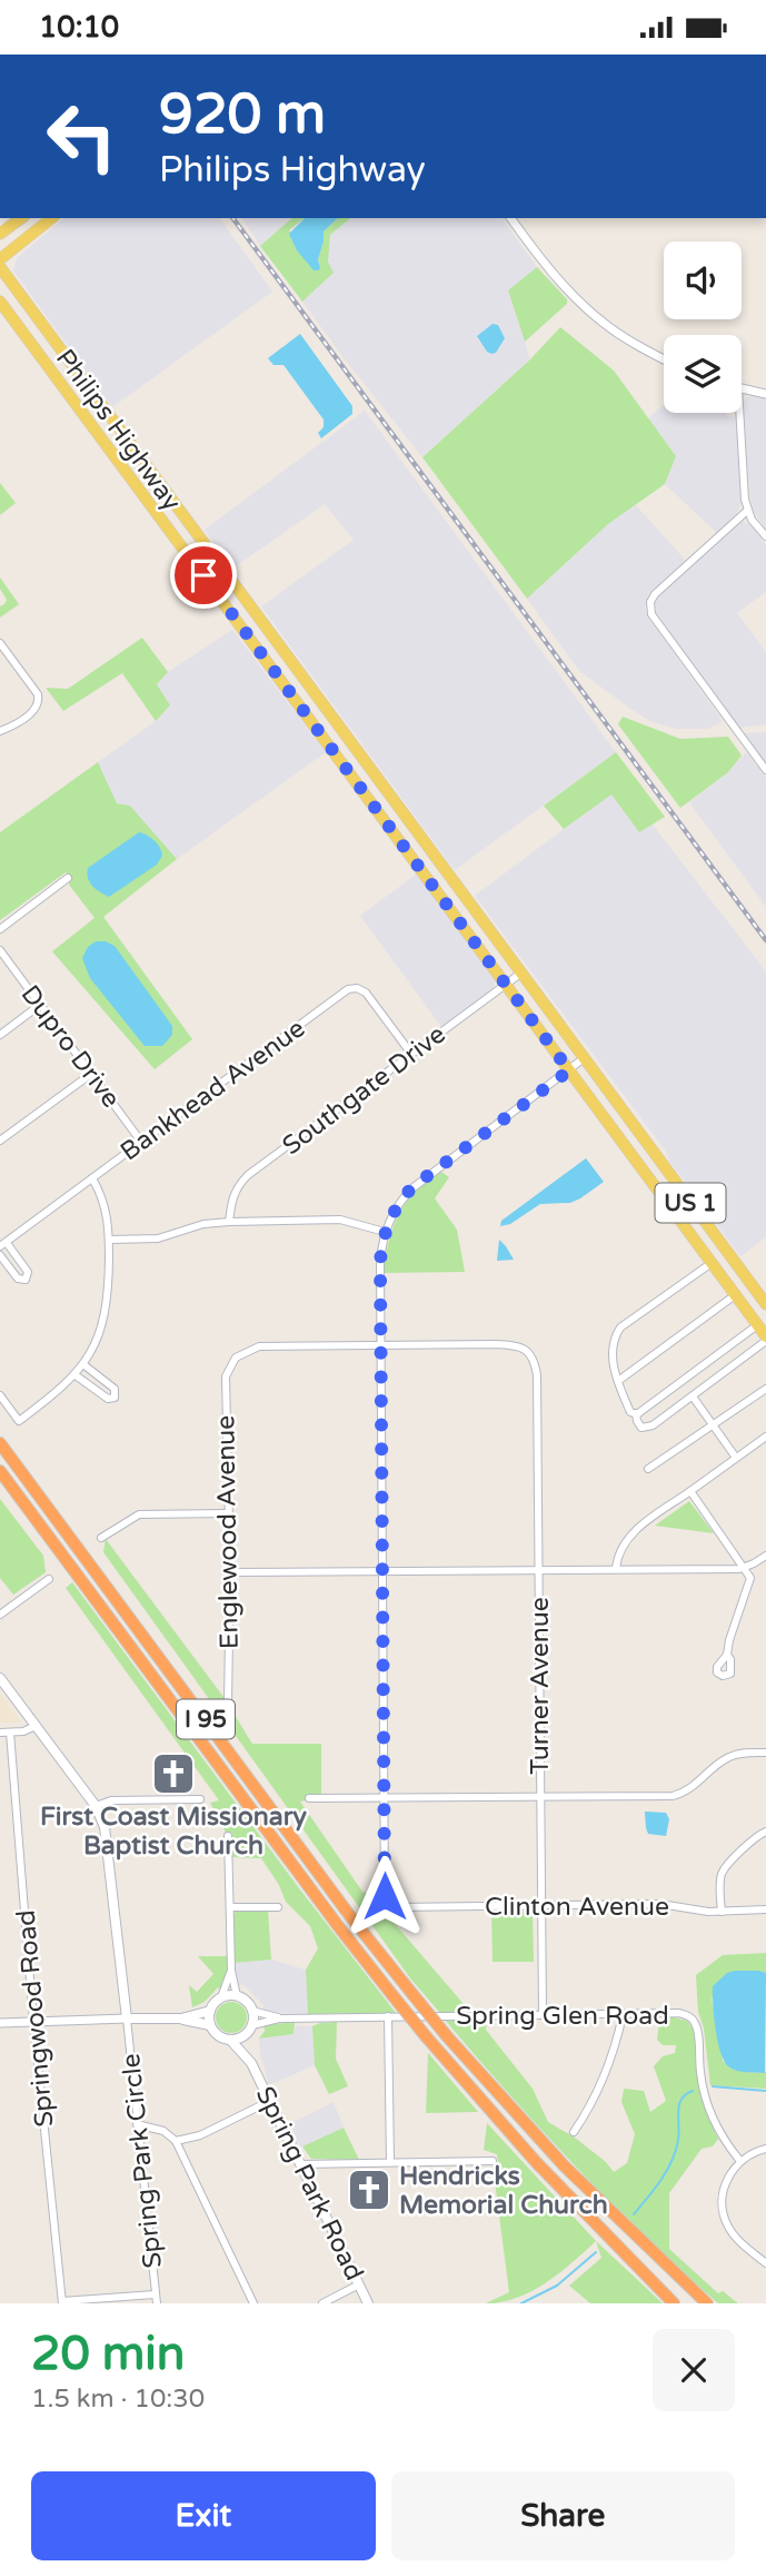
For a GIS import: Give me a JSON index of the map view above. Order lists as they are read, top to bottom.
{
  "streets": {
    "highway": ["I 95"],
    "main road": ["Philips Highway", "US 1", "Spring Park Road"],
    "street": [
      "Dupro Drive",
      "Bankhead Avenue",
      "Southgate Drive",
      "Englewood Avenue",
      "Turner Avenue",
      "Clinton Avenue",
      "Spring Glen Road",
      "Springwood Road",
      "Spring Park Circle"
    ]
  },
  "crossings": [
    ["Philips Highway", "Southgate Drive"],
    ["Dupro Drive", "Bankhead Avenue"],
    ["Bankhead Avenue", "Southgate Drive"],
    ["Englewood Avenue", "Turner Avenue"],
    ["Turner Avenue", "Clinton Avenue"],
    ["Turner Avenue", "Spring Glen Road"],
    ["Spring Glen Road", "Spring Park Road"]
  ],
  "places": {
    "church": ["First Coast Missionary Baptist Church", "Hendricks Memorial Church"]
  },
  "page": {
    "status": "10:10",
    "turn": ["920 m", "Philips Highway"],
    "heading": ["20 min", "1.5 km · 10:30"],
    "buttons": ["Exit", "Share"]
  }
}
